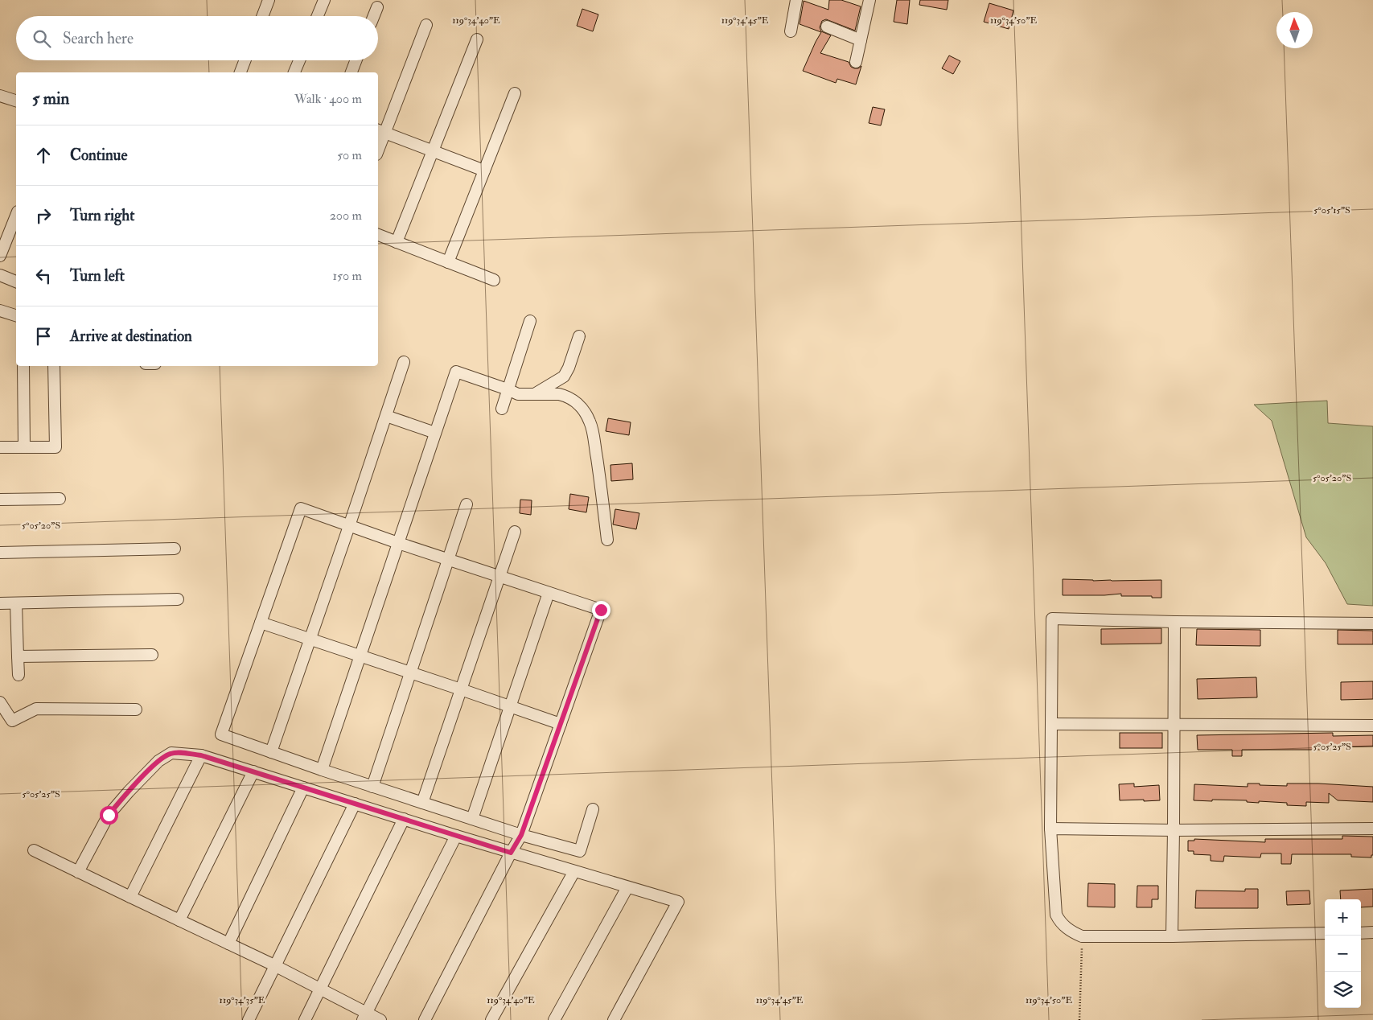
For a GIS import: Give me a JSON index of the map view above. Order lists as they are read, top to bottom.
{
  "north": "top",
  "page": {
    "search": "Search here",
    "heading": ["5 min", "Walk · 400 m"],
    "list": [
      ["Continue", "50 m"],
      ["Turn right", "200 m"],
      ["Turn left", "150 m"],
      "Arrive at destination"
    ],
    "map_buttons": ["+", "−"]
  },
  "coordinates": [
    "119°34'40\"E",
    "119°34'45\"E",
    "119°34'50\"E",
    "5°05'15\"S",
    "5°05'20\"S",
    "5°05'25\"S",
    "119°34'35\"E"
  ]
}
